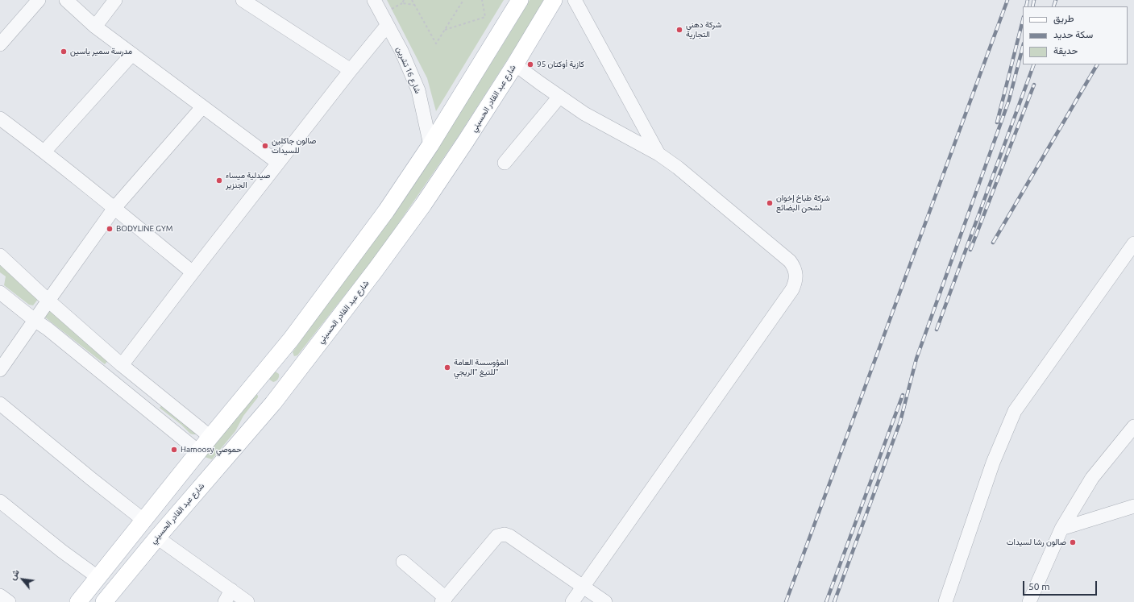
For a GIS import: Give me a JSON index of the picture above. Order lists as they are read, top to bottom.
{
  "streets": {
    "main road": ["شارع عبد القادر الحسيني"],
    "street": ["شارع 16 تشرين"]
  },
  "places": [
    "شركة دهني التجارية",
    "مدرسة سمير ياسين",
    "كازية أوكتان 95",
    "صالون جاكلين للسيدات",
    "صيدلية ميساء الجنزير",
    "شركة طباخ إخوان لشحن البضائع",
    "BODYLINE GYM",
    "المؤوسسة العامة للتيغ \"الريجي\"",
    "Hamoosy حموصي",
    "صالون رشا لسيدات"
  ],
  "legend": ["طريق", "سكة حديد", "حديقة"],
  "scale_bar": "50 m",
  "north": "top left"
}
